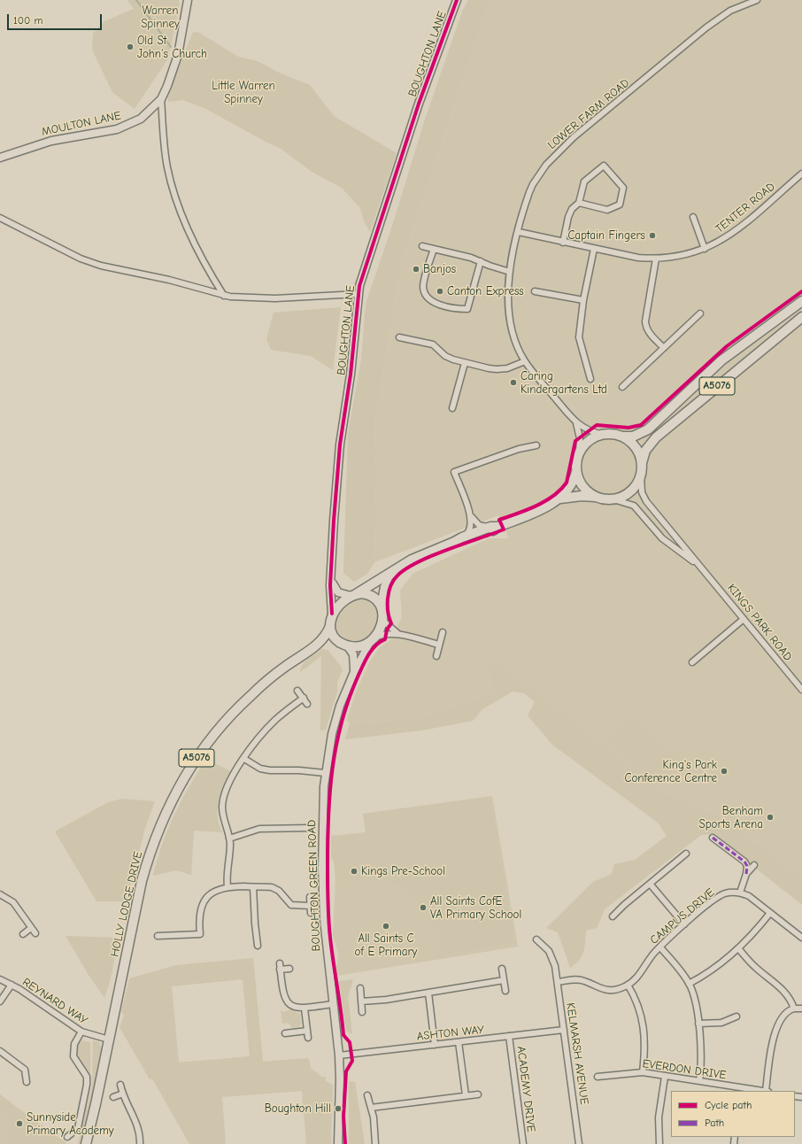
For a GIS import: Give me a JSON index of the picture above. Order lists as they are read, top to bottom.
{
  "streets": {
    "main road": ["A5076", "HOLLY LODGE DRIVE"],
    "street": [
      "BOUGHTON LANE",
      "LOWER FARM ROAD",
      "MOULTON LANE",
      "TENTER ROAD",
      "KINGS PARK ROAD",
      "BOUGHTON GREEN ROAD",
      "CAMPUS DRIVE",
      "REYNARD WAY",
      "ASHTON WAY",
      "KELMARSH AVENUE",
      "EVERDON DRIVE",
      "ACADEMY DRIVE"
    ]
  },
  "crossings": [
    ["BOUGHTON LANE", "BOUGHTON GREEN ROAD"],
    ["BOUGHTON LANE", "HOLLY LODGE DRIVE"],
    ["LOWER FARM ROAD", "TENTER ROAD"],
    ["A5076", "KINGS PARK ROAD"],
    ["BOUGHTON GREEN ROAD", "HOLLY LODGE DRIVE"],
    ["BOUGHTON GREEN ROAD", "ASHTON WAY"],
    ["HOLLY LODGE DRIVE", "REYNARD WAY"],
    ["CAMPUS DRIVE", "KELMARSH AVENUE"],
    ["ASHTON WAY", "KELMARSH AVENUE"],
    ["ASHTON WAY", "ACADEMY DRIVE"]
  ],
  "parks": ["Warren Spinney", "Little Warren Spinney"],
  "places": [
    "Old St John's Church",
    "Captain Fingers",
    "Banjos",
    "Canton Express",
    "Caring Kindergartens Ltd",
    "King's Park Conference Centre",
    "Benham Sports Arena",
    "Kings Pre-School",
    "All Saints CofE VA Primary School",
    "All Saints C of E Primary",
    "Boughton Hill",
    "Sunnyside Primary Academy"
  ],
  "legend": ["Cycle path", "Path"],
  "scale_bar": "100 m"
}
